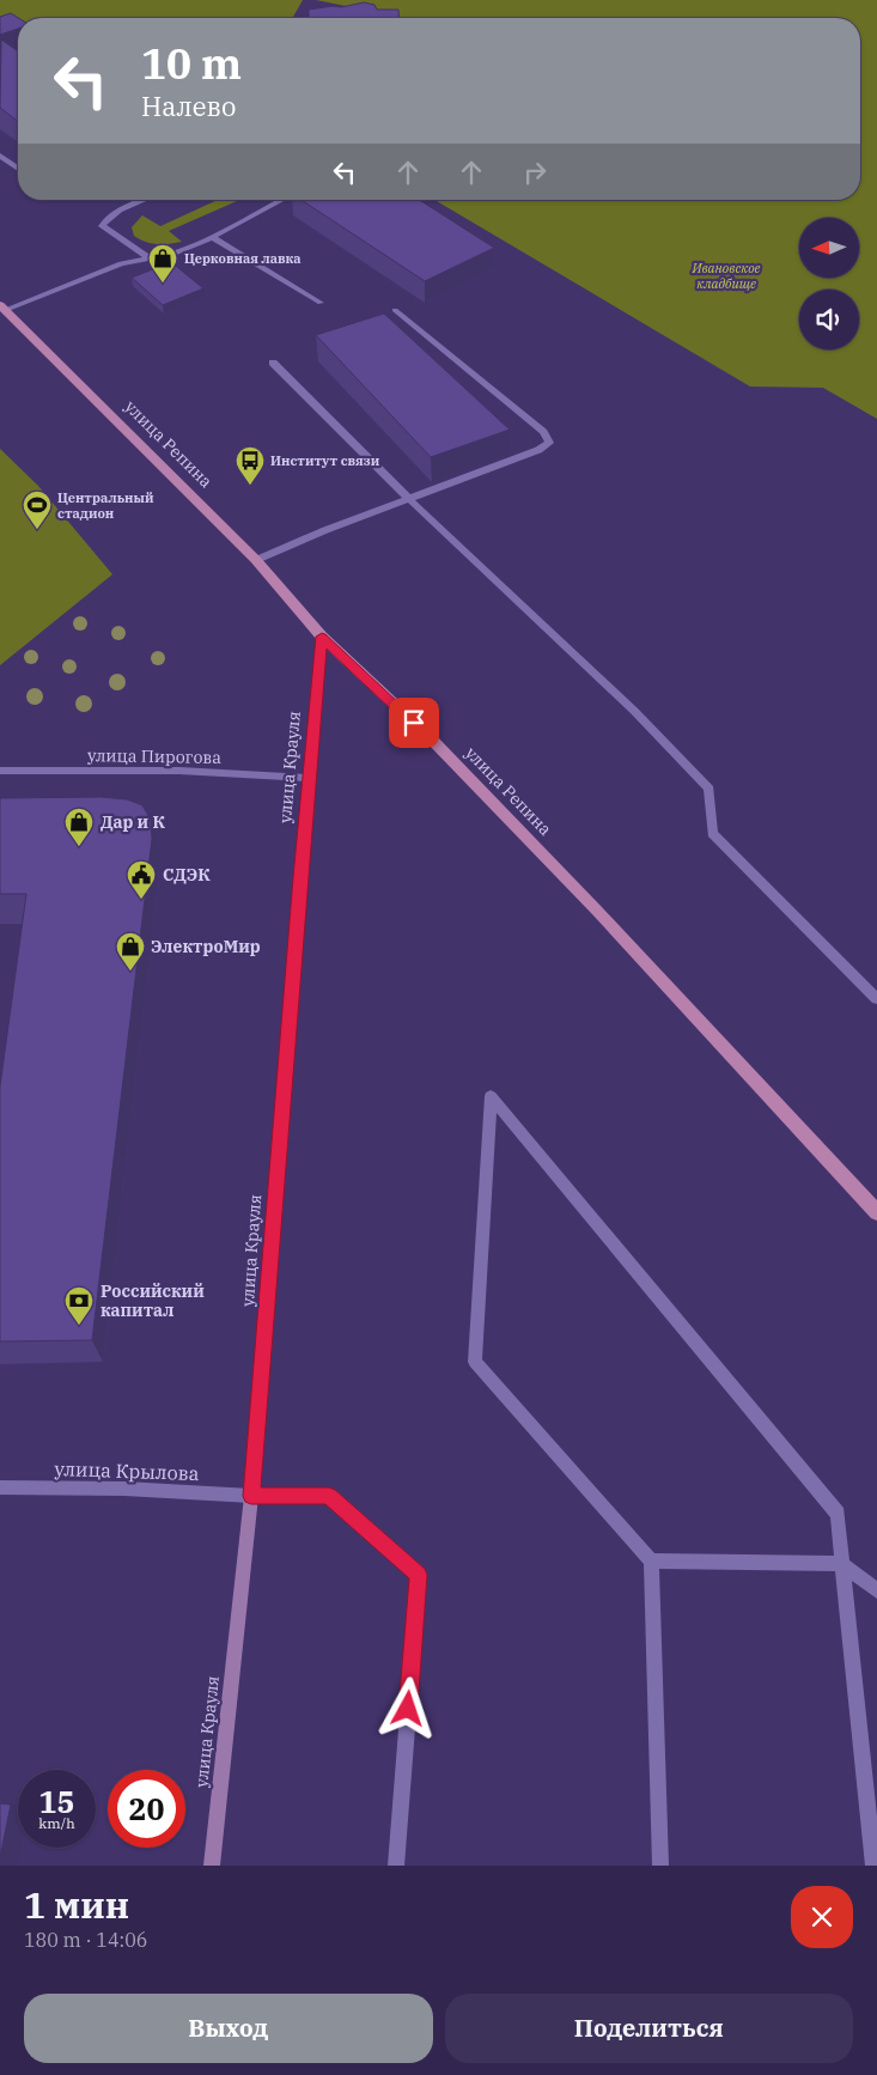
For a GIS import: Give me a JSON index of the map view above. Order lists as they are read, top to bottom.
{
  "streets": {
    "main road": ["улица Репина", "улица Крауля"],
    "street": ["улица Пирогова", "улица Крылова"]
  },
  "crossings": [
    ["улица Репина", "улица Крауля"],
    ["улица Пирогова", "улица Крауля"],
    ["улица Крауля", "улица Крылова"]
  ],
  "parks": ["Ивановское кладбище"],
  "places": {
    "shop": ["Церковная лавка", "Дар и К", "ЭлектроМир"],
    "bus stop": ["Институт связи"],
    "sports": ["Центральный стадион"],
    "public building": ["СДЭК"],
    "bank": ["Российский капитал"]
  },
  "north": "left",
  "page": {
    "turn": ["10 m", "Налево"],
    "speed": "15 km/h",
    "limit": "20",
    "heading": ["1 мин", "180 m · 14:06"],
    "buttons": ["Выход", "Поделиться"]
  }
}
